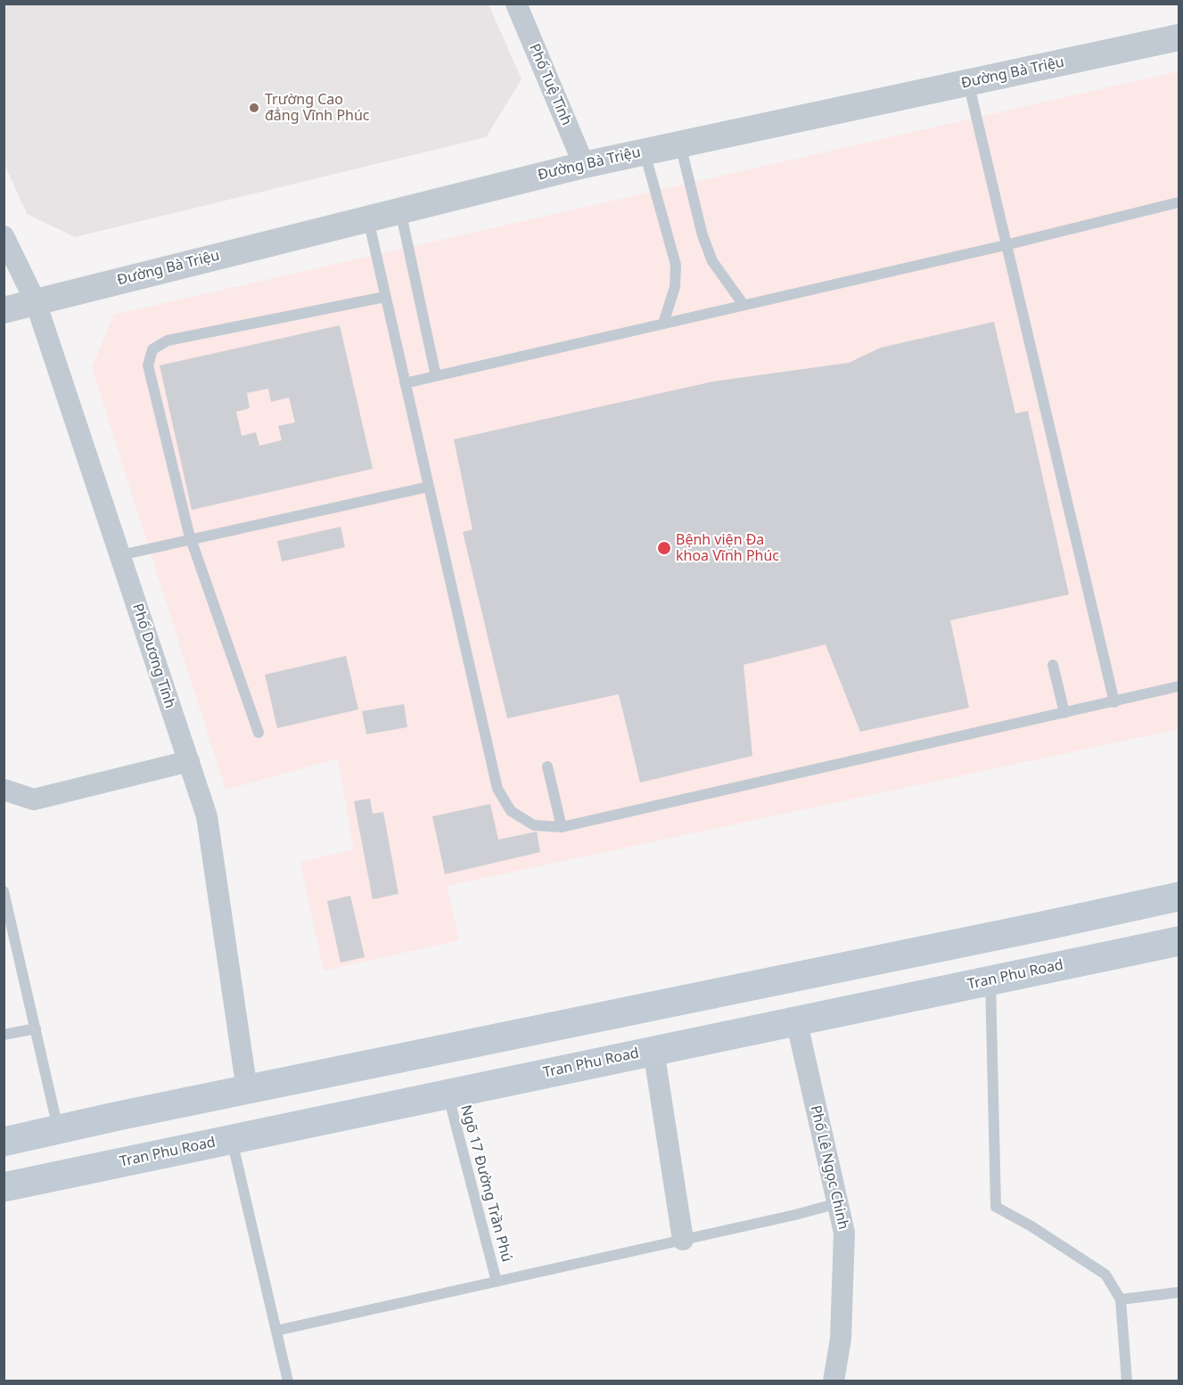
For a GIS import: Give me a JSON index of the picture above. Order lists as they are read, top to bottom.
{
  "streets": {
    "main road": ["Tran Phu Road"],
    "street": [
      "Đường Bà Triệu",
      "Phố Tuệ Tĩnh",
      "Phố Dương Tĩnh",
      "Phố Lê Ngọc Chinh"
    ],
    "lane": ["Ngõ 17 Đường Trần Phú"]
  },
  "crossings": [
    ["Đường Bà Triệu", "Phố Tuệ Tĩnh"],
    ["Đường Bà Triệu", "Phố Dương Tĩnh"],
    ["Tran Phu Road", "Phố Lê Ngọc Chinh"],
    ["Tran Phu Road", "Ngõ 17 Đường Trần Phú"]
  ],
  "places": ["Trường Cao đẳng Vĩnh Phúc", "Bệnh viện Đa khoa Vĩnh Phúc"]
}
